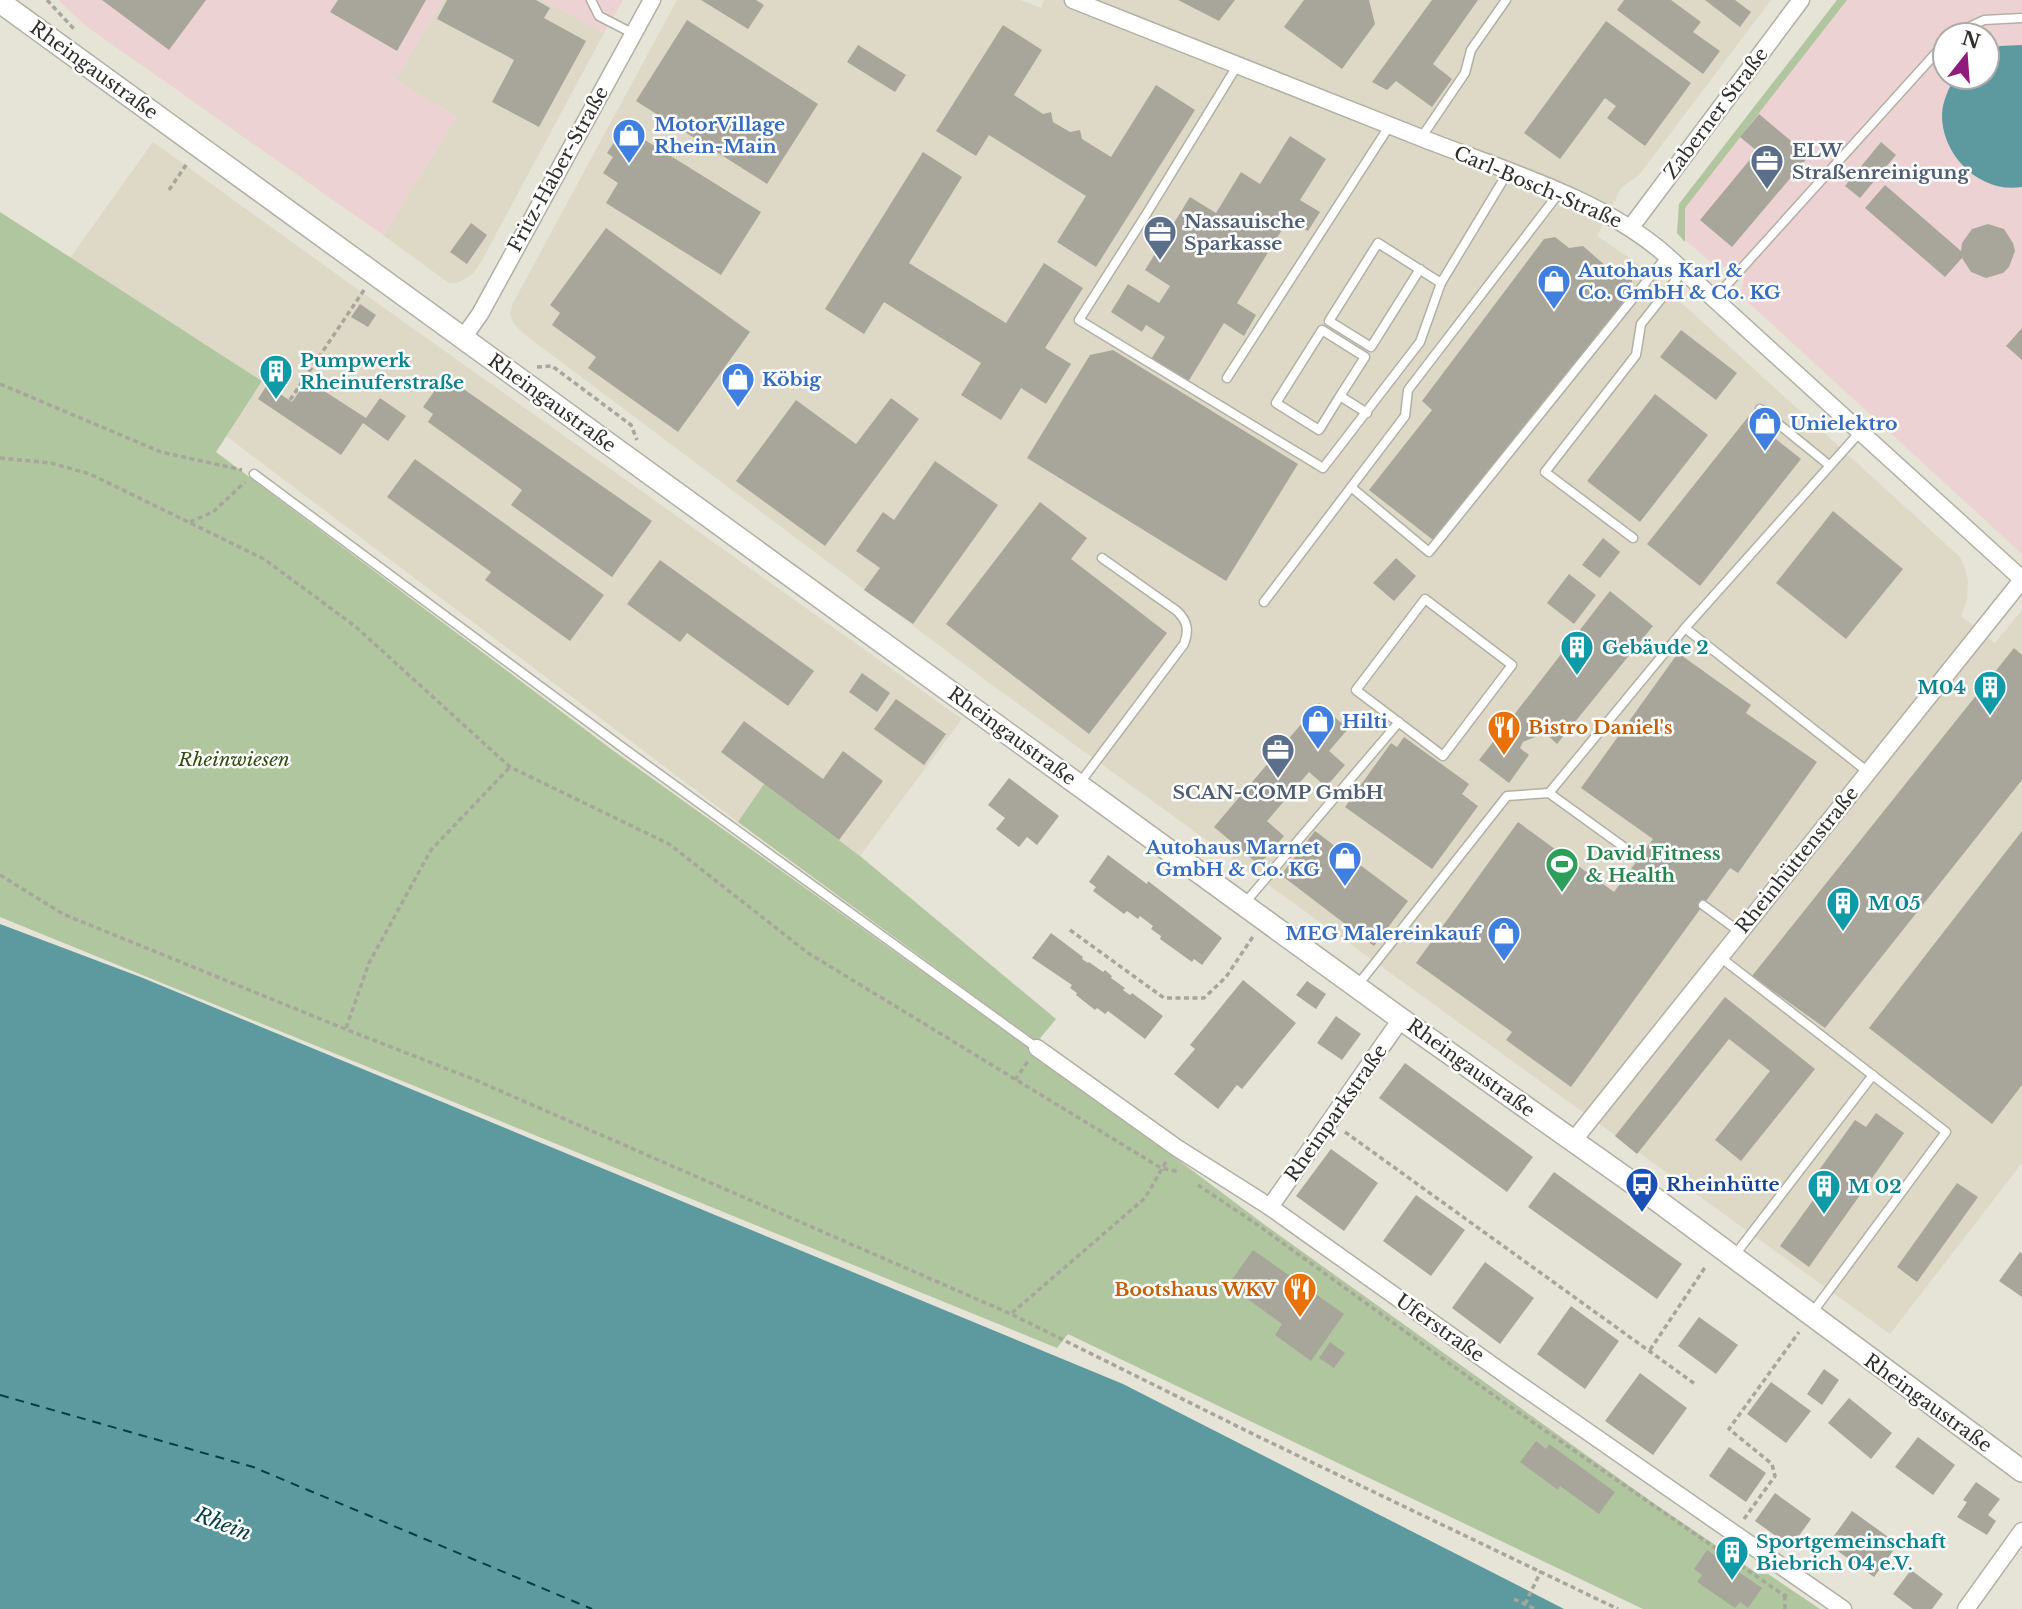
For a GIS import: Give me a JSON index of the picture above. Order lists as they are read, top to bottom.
{
  "streets": {
    "street": [
      "Rheingaustraße",
      "Zaberner Straße",
      "Fritz-Haber-Straße",
      "Carl-Bosch-Straße",
      "Rheinhüttenstraße",
      "Rheinparkstraße",
      "Uferstraße"
    ]
  },
  "crossings": [
    ["Rheingaustraße", "Fritz-Haber-Straße"],
    ["Rheingaustraße", "Rheinhüttenstraße"],
    ["Rheingaustraße", "Rheinparkstraße"],
    ["Zaberner Straße", "Carl-Bosch-Straße"],
    ["Carl-Bosch-Straße", "Rheinhüttenstraße"],
    ["Rheinparkstraße", "Uferstraße"]
  ],
  "water": ["Rhein"],
  "parks": ["Rheinwiesen"],
  "places": {
    "shop": [
      "MotorVillage Rhein-Main",
      "Autohaus Karl & Co. GmbH & Co. KG",
      "Köbig",
      "Unielektro",
      "Hilti",
      "Autohaus Marnet GmbH & Co. KG",
      "MEG Malereinkauf"
    ],
    "office": ["ELW Straßenreinigung", "Nassauische Sparkasse", "SCAN-COMP GmbH"],
    "building": [
      "Pumpwerk Rheinuferstraße",
      "Gebäude 2",
      "M04",
      "M 05",
      "M 02",
      "Sportgemeinschaft Biebrich 04 e.V."
    ],
    "restaurant": ["Bistro Daniel's", "Bootshaus WKV"],
    "sports": ["David Fitness & Health"],
    "bus stop": ["Rheinhütte"]
  },
  "north": "top"
}
